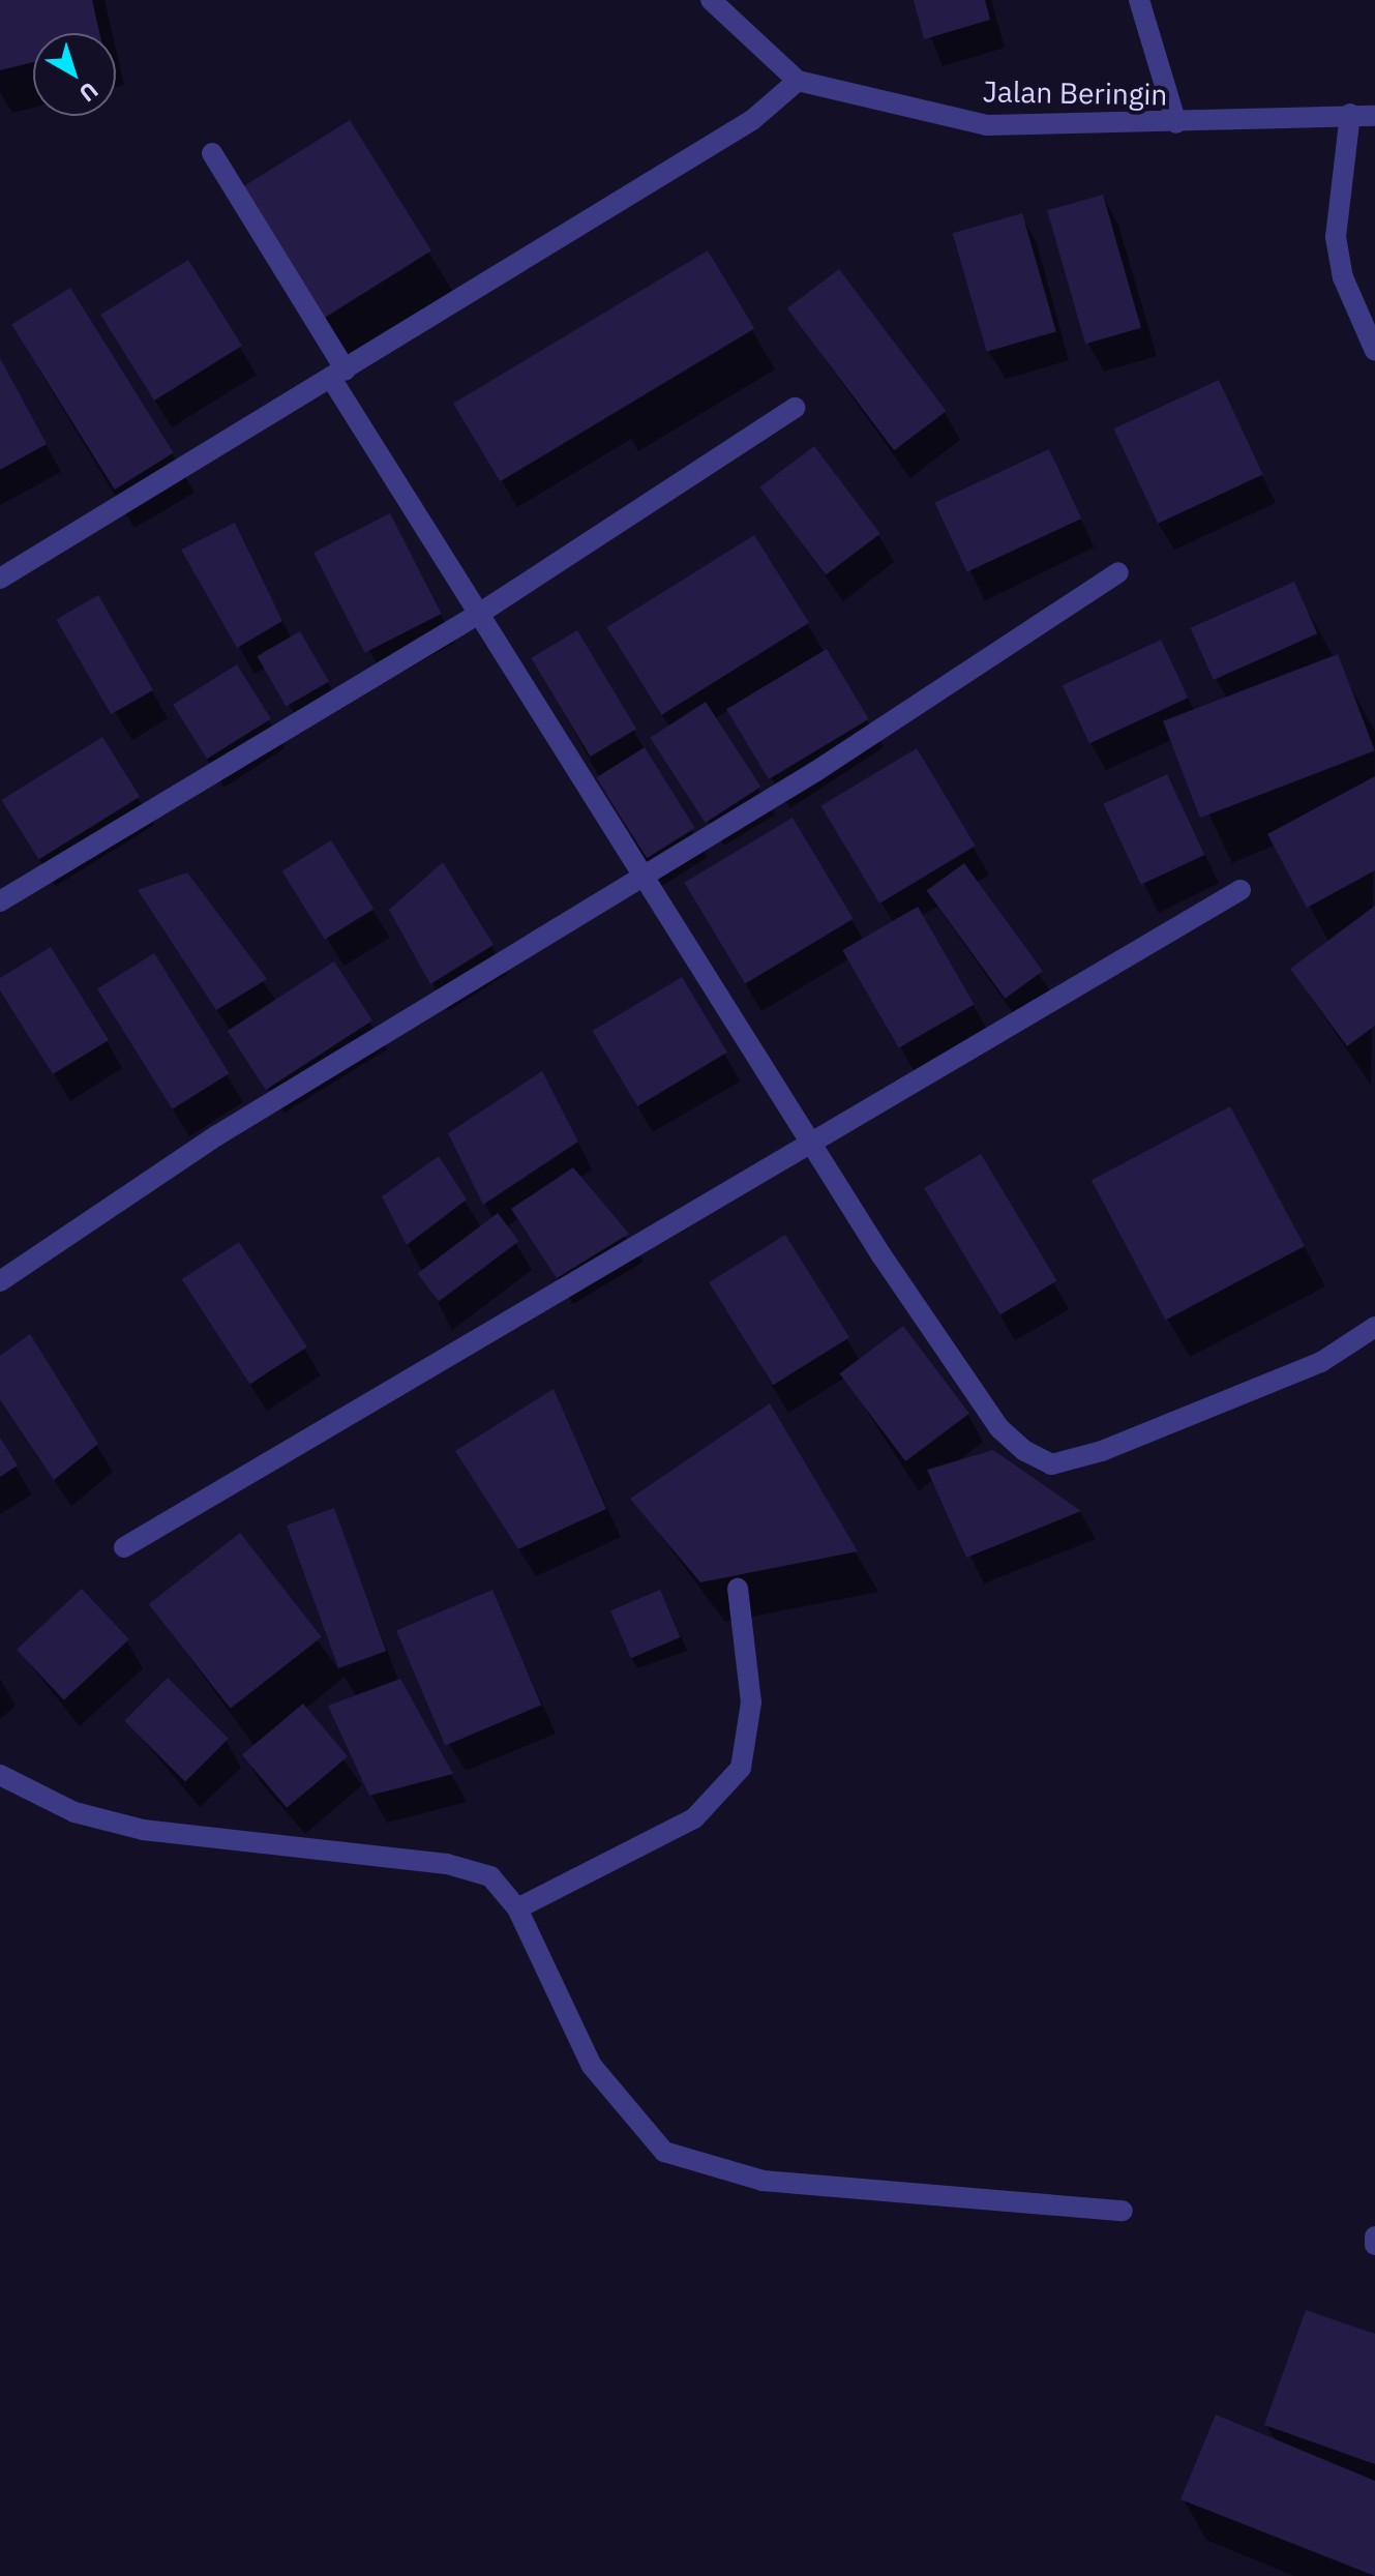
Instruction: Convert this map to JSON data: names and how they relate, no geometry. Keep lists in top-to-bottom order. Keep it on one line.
{"streets":{"street":["Jalan Beringin"]},"north":"bottom right"}
